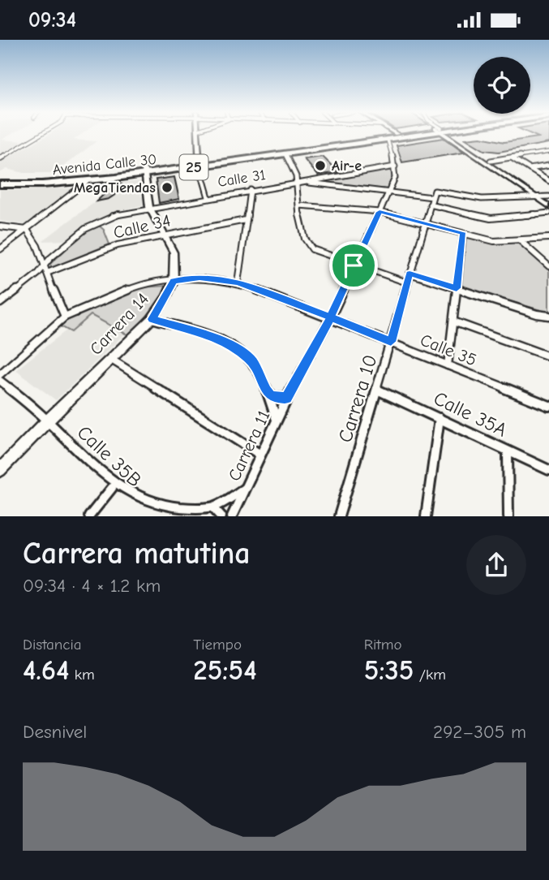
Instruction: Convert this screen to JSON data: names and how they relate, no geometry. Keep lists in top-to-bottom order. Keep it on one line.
{"streets":{"highway":["Avenida Calle 30","25"],"street":["Calle 31","Calle 34","Carrera 14","Calle 35","Carrera 10","Calle 35A","Carrera 11","Calle 35B"]},"crossings":[["Avenida Calle 30","Carrera 14"],["Avenida Calle 30","Carrera 11"],["Calle 31","Calle 34"],["Calle 31","Carrera 14"],["Calle 31","Carrera 11"],["Calle 34","Carrera 14"],["Carrera 14","Calle 35"],["Carrera 14","Calle 35B"],["Calle 35","Carrera 10"],["Calle 35","Carrera 11"],["Carrera 10","Calle 35A"]],"places":["Air-e","MegaTiendas"],"page":{"status":"09:34","heading":["Carrera matutina","09:34 · 4 × 1.2 km"],"stats":[["Distancia","4.64 km"],["Tiempo","25:54"],["Ritmo","5:35 /km"]],"chart":["Desnivel","292–305 m"]}}
